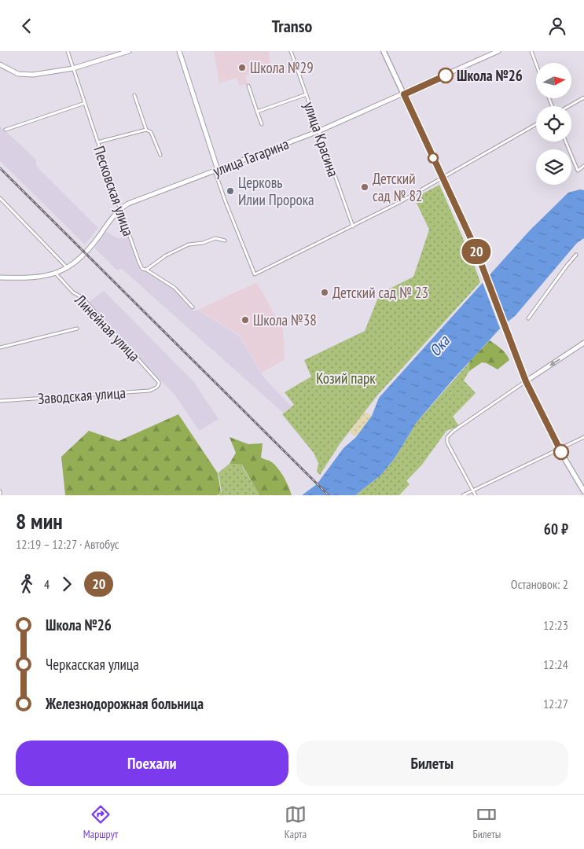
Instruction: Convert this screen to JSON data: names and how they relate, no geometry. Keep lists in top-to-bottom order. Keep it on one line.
{"streets":{"main road":["улица Гагарина"],"street":["улица Красина","Песковская улица","Линейная улица","Заводская улица"]},"crossings":[["улица Красина","улица Гагарина"],["улица Гагарина","Песковская улица"],["улица Гагарина","Линейная улица"],["Линейная улица","Заводская улица"]],"water":["Ока"],"parks":["Козий парк"],"places":["Школа №29","Школа №26","Детский сад № 82","Церковь Илии Пророка","Детский сад № 23","Школа №38"],"lines":["bus line 20"],"north":"right","page":{"header":"Transo","on_map":"20","heading":["8 мин","12:19 – 12:27 · Автобус","60 ₽"],"legs":["4","20","Остановок: 2"],"list":[{"name":"Школа №26","value":"12:23"},{"name":"Черкасская улица","value":"12:24"},{"name":"Железнодорожная больница","value":"12:27"}],"buttons":["Поехали","Билеты"],"tabs":["Маршрут","Карта","Билеты"]}}
